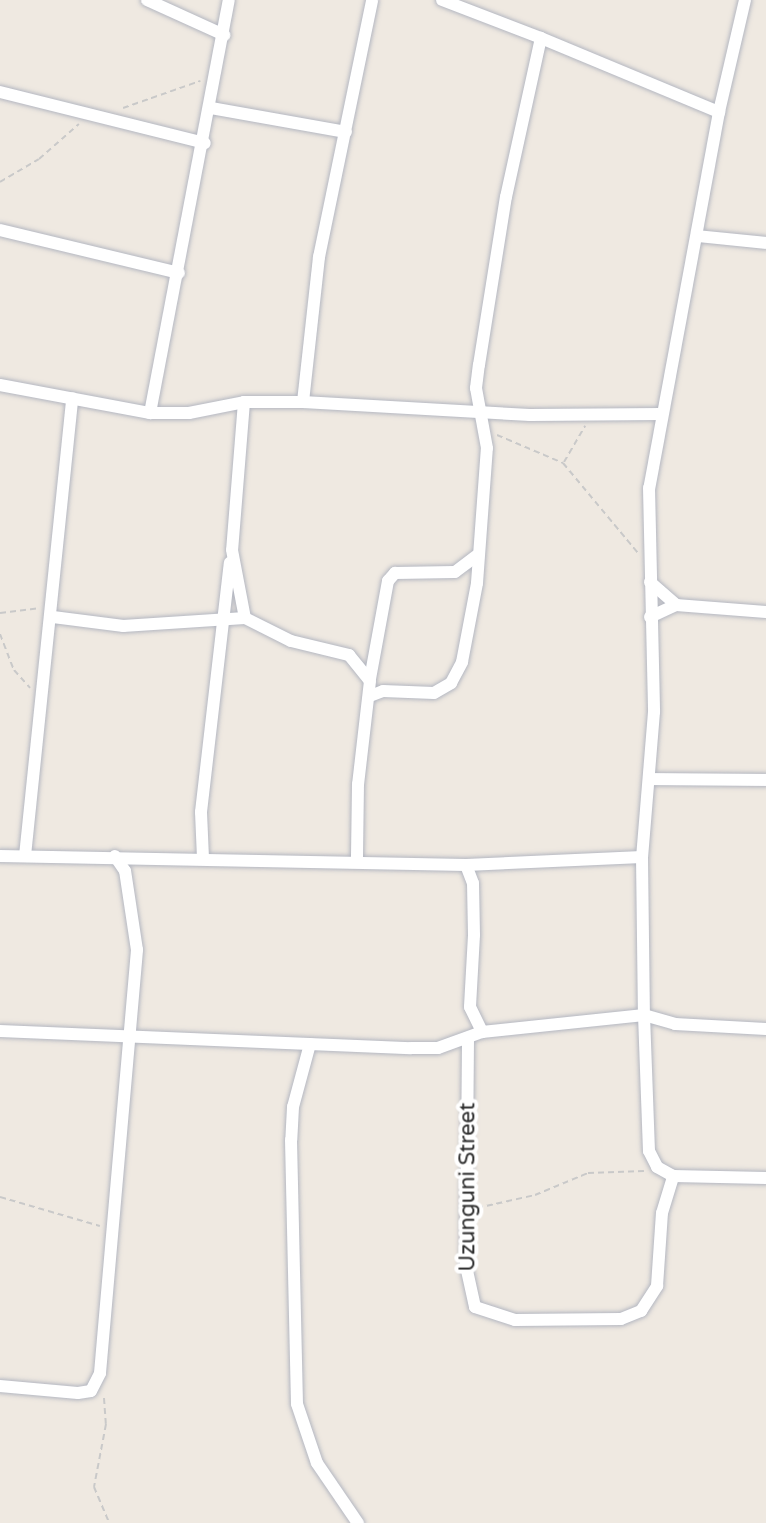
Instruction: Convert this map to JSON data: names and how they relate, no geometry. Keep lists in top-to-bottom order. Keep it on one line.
{"streets":{"street":["Uzunguni Street"]}}
